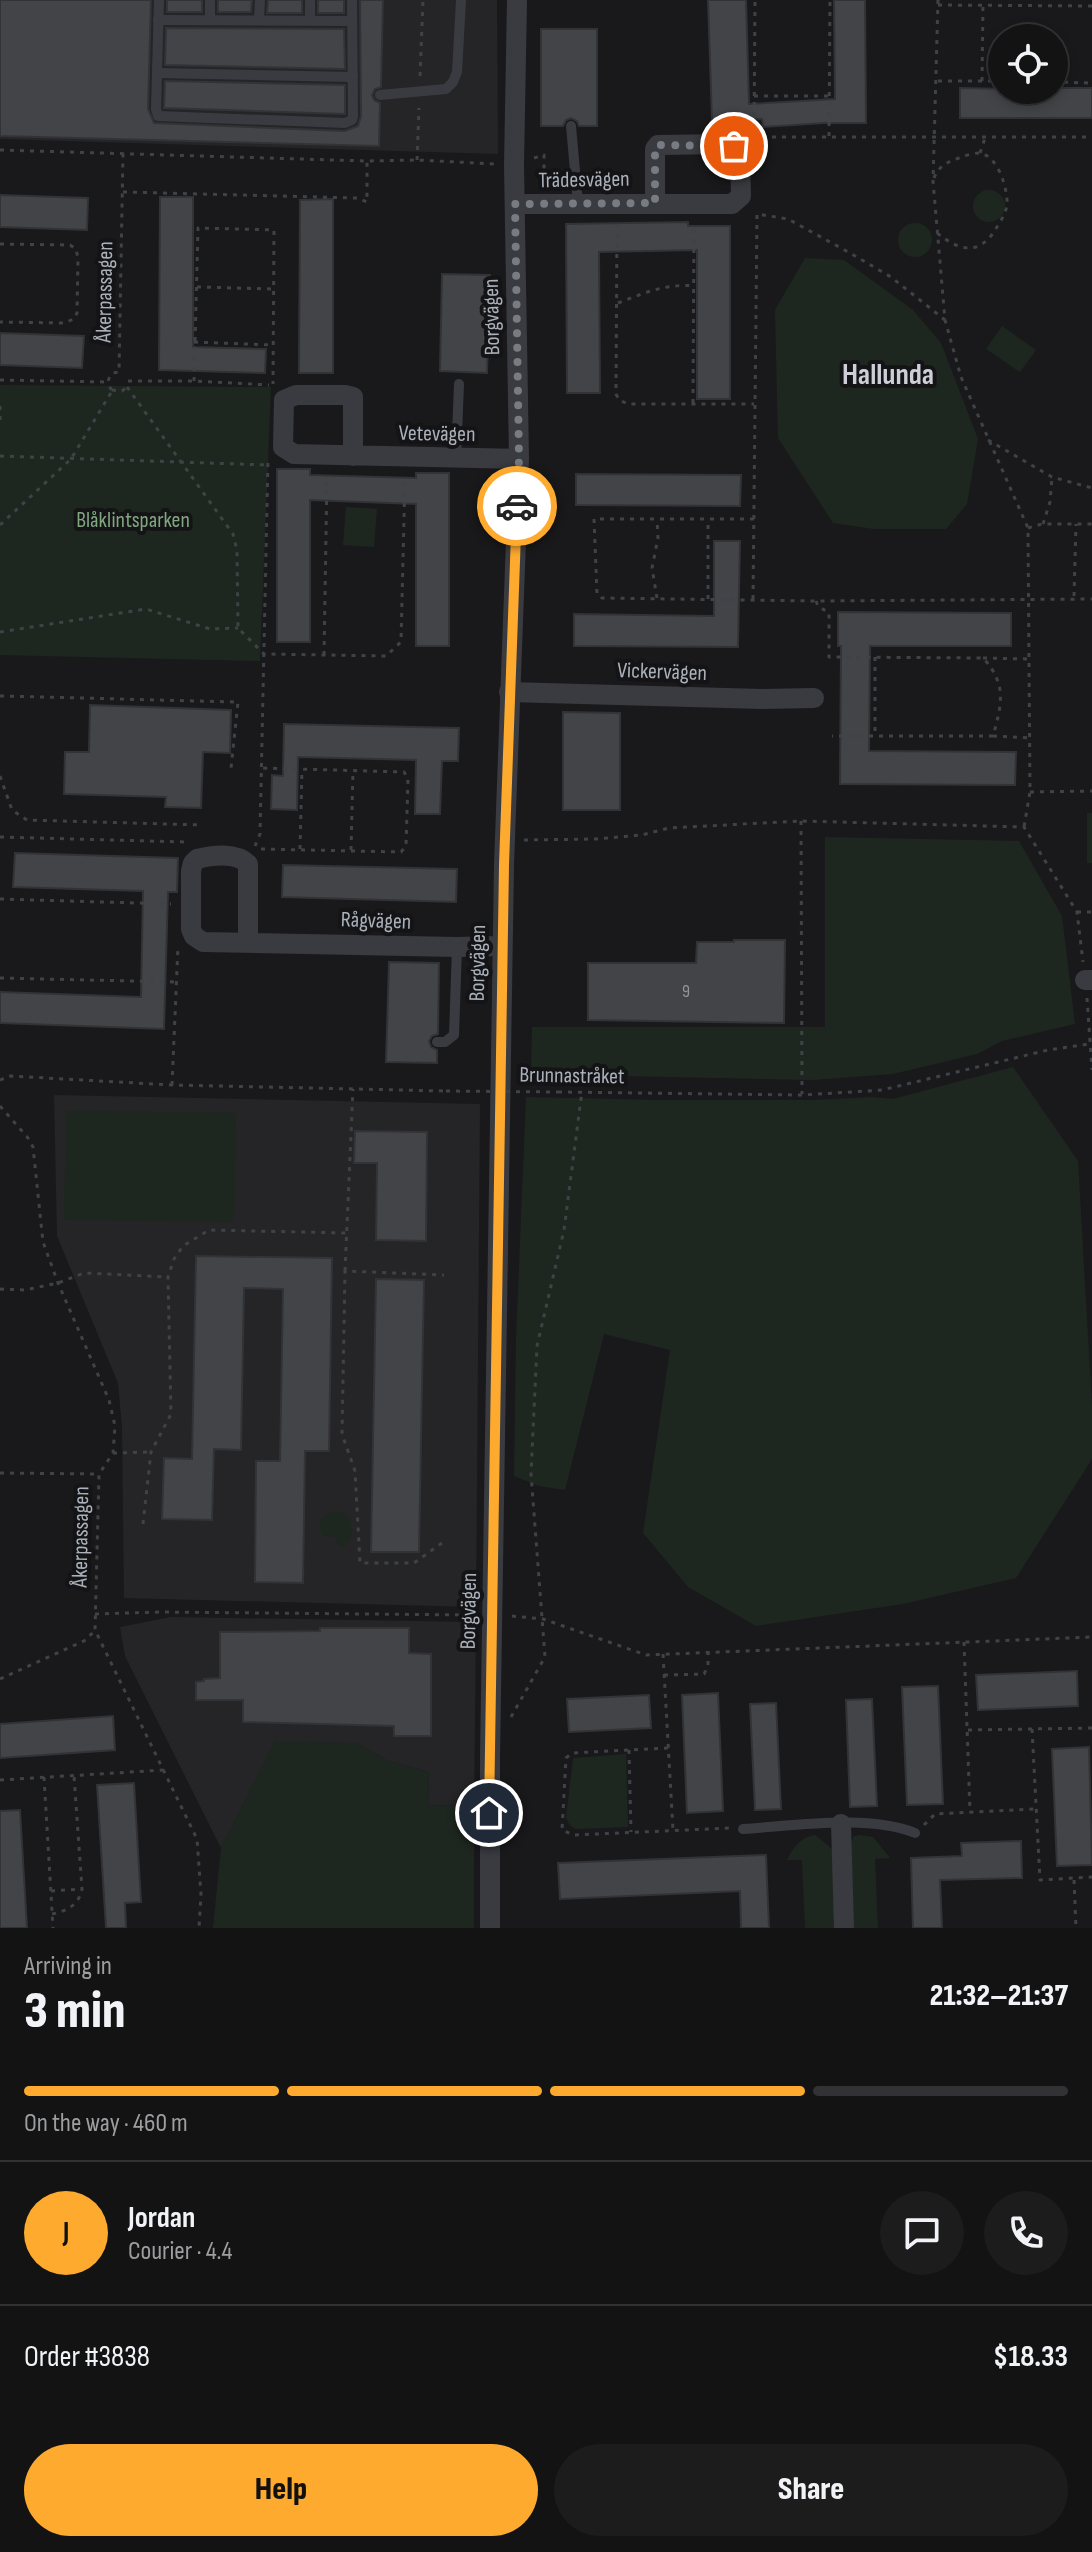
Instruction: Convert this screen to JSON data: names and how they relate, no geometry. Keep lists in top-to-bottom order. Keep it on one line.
{"streets":{"street":["Trädesvägen","Borgvägen","Vetevägen","Vickervägen","Rågvägen"],"path":["Åkerpassagen","Brunnastråket"]},"crossings":[["Trädesvägen","Borgvägen"],["Borgvägen","Vetevägen"],["Borgvägen","Vickervägen"],["Borgvägen","Rågvägen"]],"districts":["Hallunda"],"parks":["Blåklintsparken"],"house_numbers":["9"],"page":{"heading":["3 min","Arriving in","21:32–21:37"],"panel":["Jordan","Courier · 4.4","Order #3838","$18.33"],"bar":"On the way · 460 m","round":"J","buttons":["Help","Share"]}}
